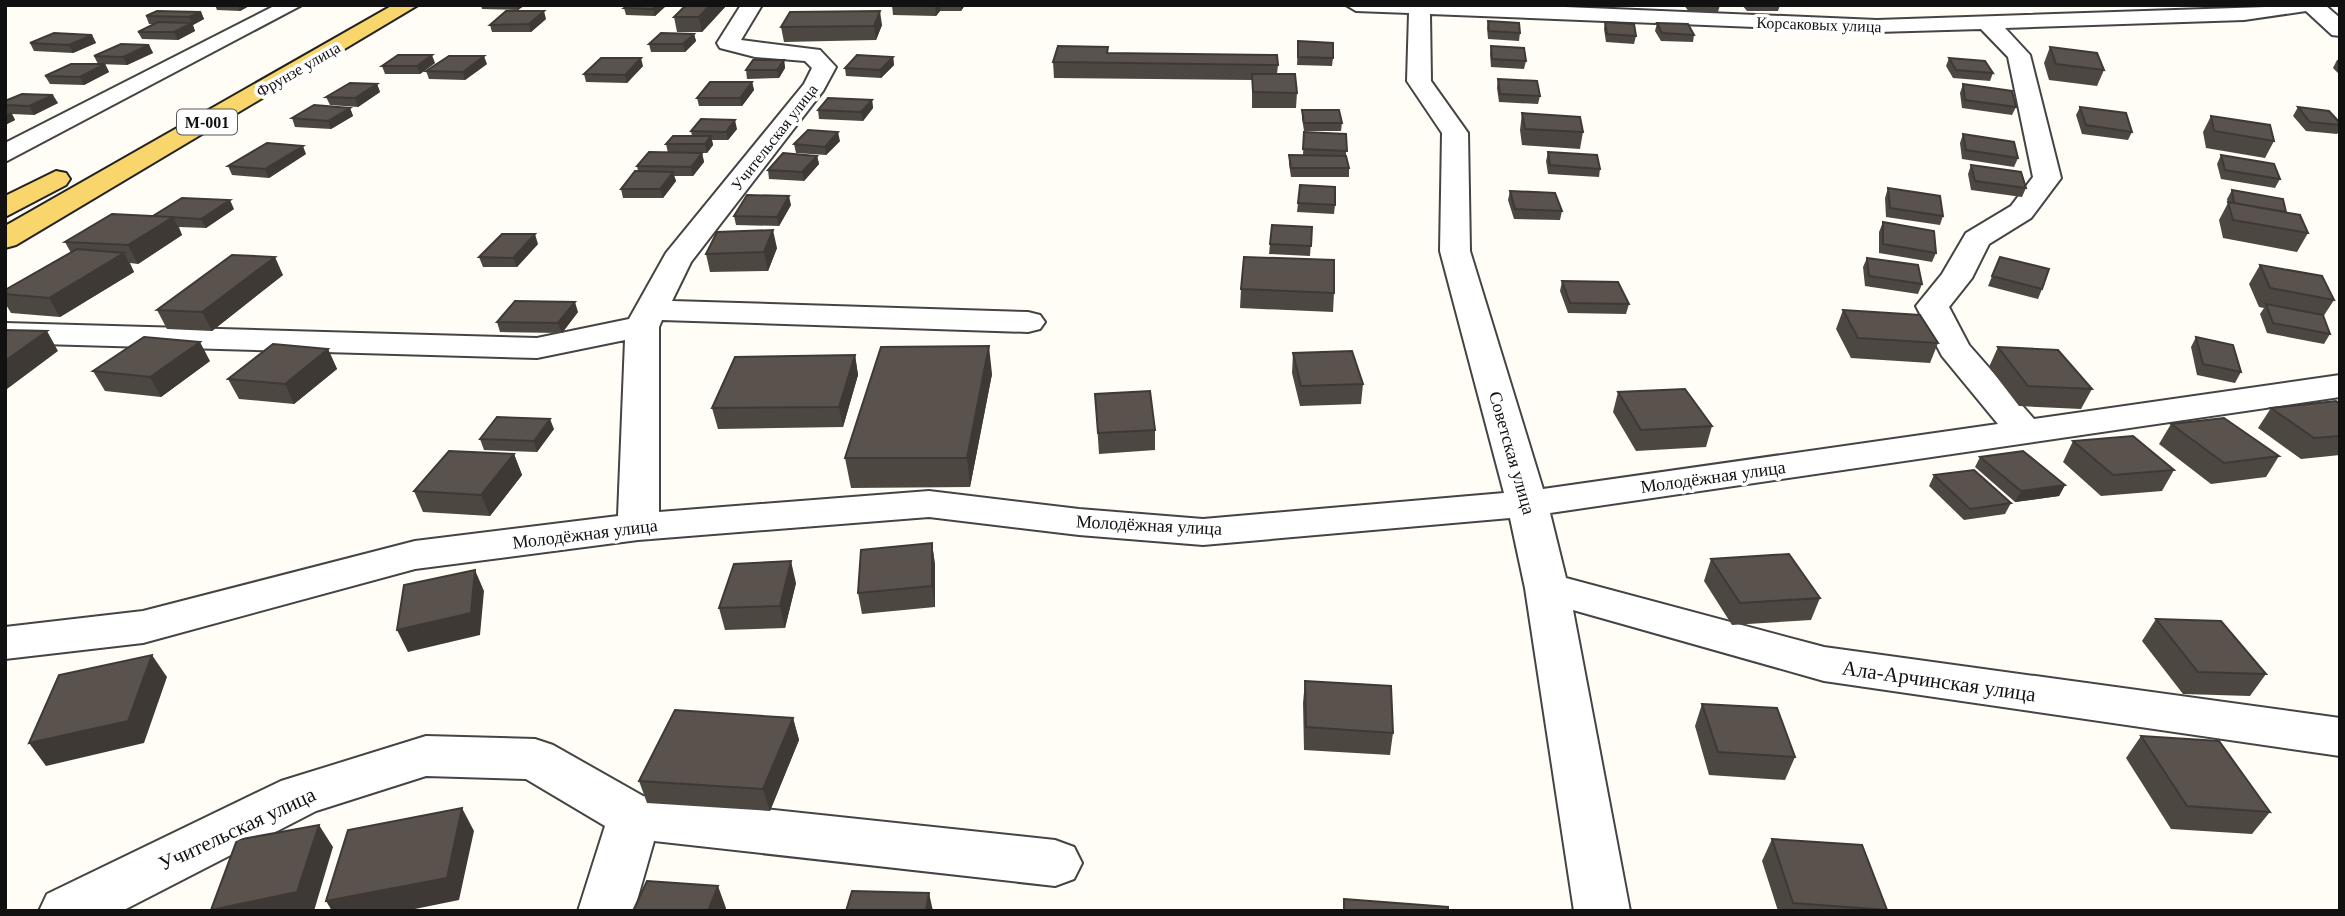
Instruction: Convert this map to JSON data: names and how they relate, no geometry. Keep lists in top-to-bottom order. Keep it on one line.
{"streets":{"main road":["Фрунзе улица","M-001"],"street":["Корсаковых улица","Учительская улица","Советская улица","Молодёжная улица","Ала-Арчинская улица"]},"crossings":[["Корсаковых улица","Советская улица"],["Учительская улица","Молодёжная улица"],["Советская улица","Молодёжная улица"],["Советская улица","Ала-Арчинская улица"]]}
